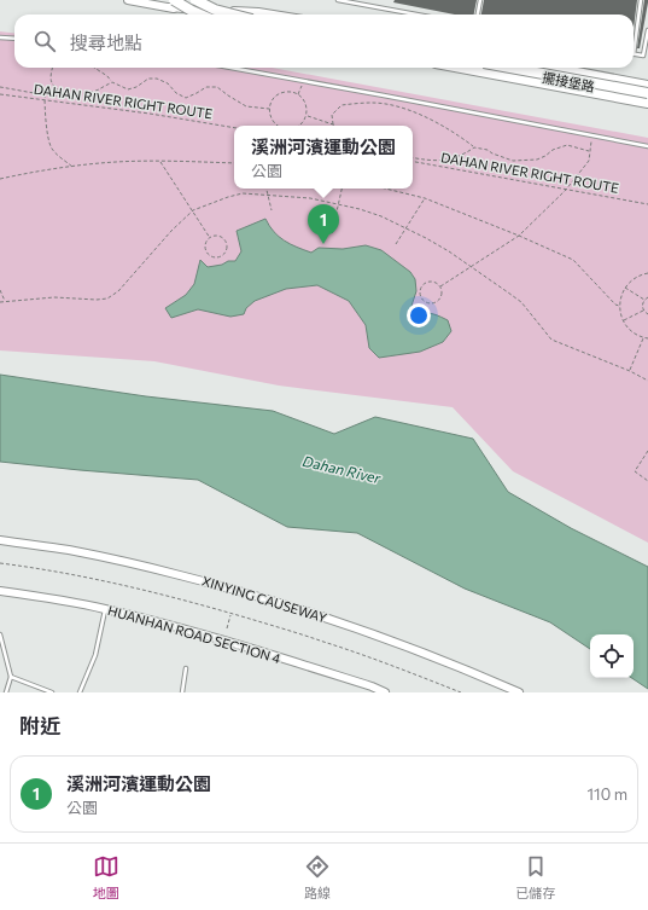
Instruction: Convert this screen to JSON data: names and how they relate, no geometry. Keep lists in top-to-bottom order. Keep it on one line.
{"streets":{"street":["擺接堡路","XINYING CAUSEWAY","HUANHAN ROAD SECTION 4"],"path":["DAHAN RIVER RIGHT ROUTE"]},"water":["Dahan River"],"page":{"search":"搜尋地點","popup":["溪洲河濱運動公園","公園"],"pins":"1","heading":"附近","list":[{"mark":"1","name":"溪洲河濱運動公園","note":"公園","value":"110 m"}],"nav":["地圖","路線","已儲存"]}}
